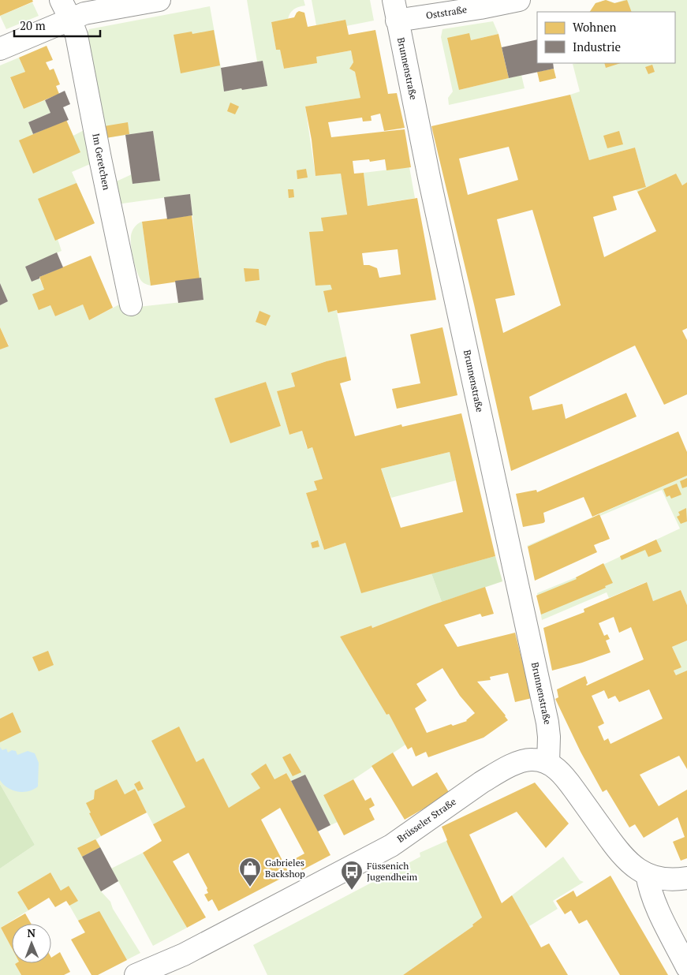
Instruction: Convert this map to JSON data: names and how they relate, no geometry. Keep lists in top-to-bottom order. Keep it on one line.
{"streets":{"street":["Oststraße","Brunnenstraße","Im Geretchen","Brüsseler Straße"]},"crossings":[["Oststraße","Brunnenstraße"],["Brunnenstraße","Brüsseler Straße"]],"places":{"shop":["Gabrieles Backshop"],"bus stop":["Füssenich Jugendheim"]},"legend":["Wohnen","Industrie"],"scale_bar":"20 m","north":"top"}
